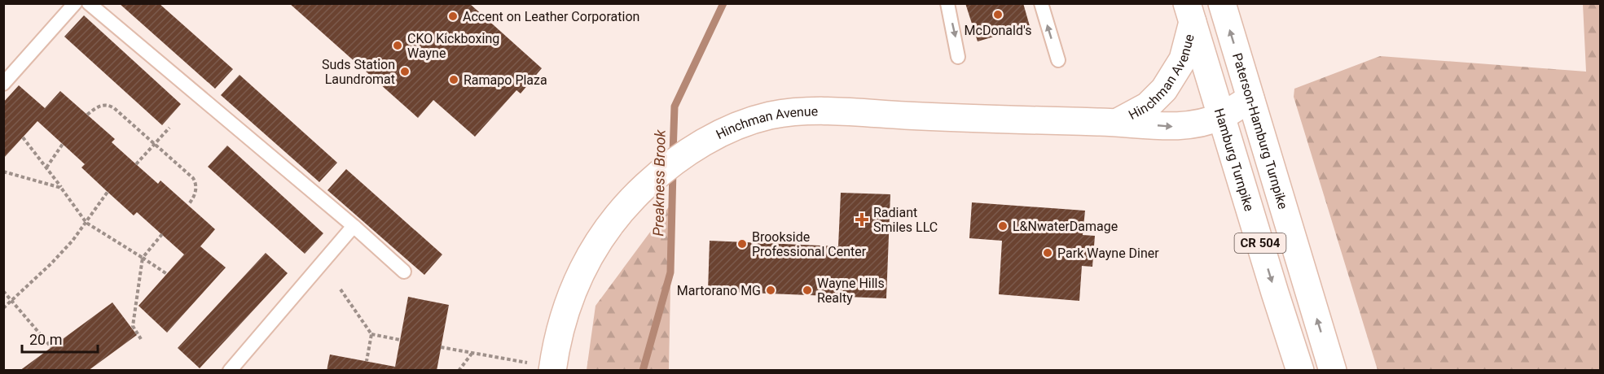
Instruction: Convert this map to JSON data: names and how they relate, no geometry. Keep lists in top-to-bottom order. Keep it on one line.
{"streets":{"street":["Hinchman Avenue","Paterson-Hamburg Turnpike","Hamburg Turnpike","CR 504"]},"crossings":[["Hinchman Avenue","Paterson-Hamburg Turnpike"],["Hinchman Avenue","Hamburg Turnpike"]],"one_way":["Paterson-Hamburg Turnpike","Hamburg Turnpike"],"water":["Preakness Brook"],"places":{"other":["McDonald's","Accent on Leather Corporation","CKO Kickboxing Wayne","Suds Station Laundromat","Ramapo Plaza","L&NwaterDamage","Brookside Professional Center","Park Wayne Diner","Martorano MG","Wayne Hills Realty"],"health":["Radiant Smiles LLC"]},"scale_bar":"20 m"}
